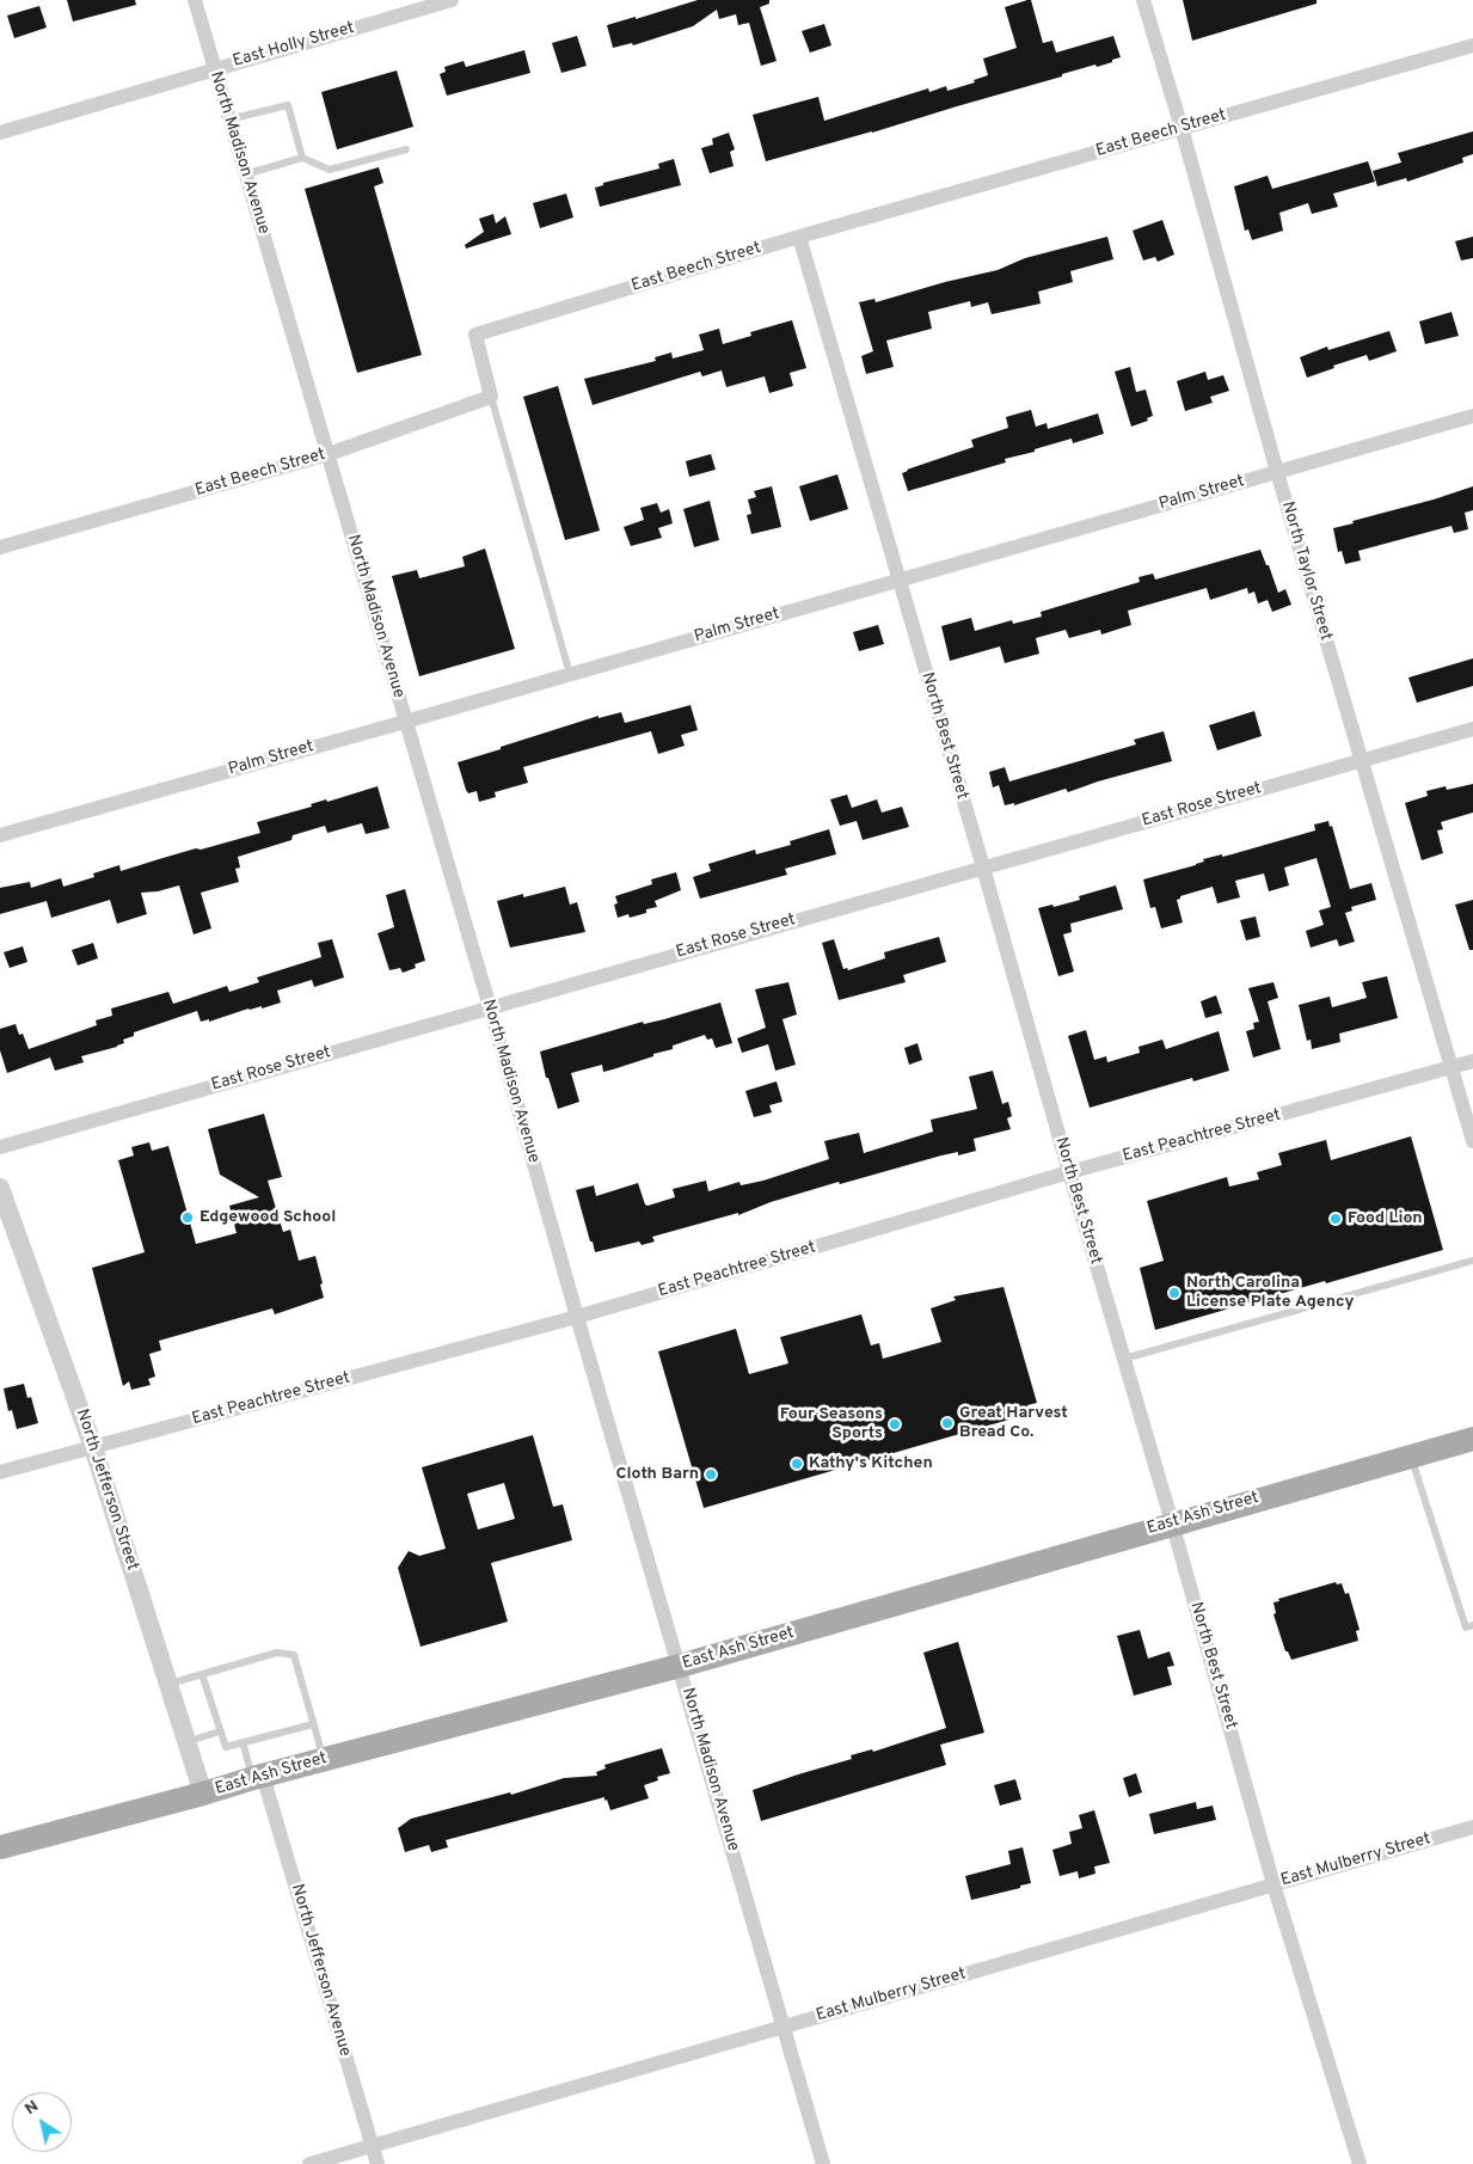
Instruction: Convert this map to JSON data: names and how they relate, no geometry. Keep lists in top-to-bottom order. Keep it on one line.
{"streets":{"main road":["East Ash Street"],"street":["East Holly Street","East Beech Street","North Madison Avenue","Palm Street","North Taylor Street","North Best Street","East Rose Street","East Peachtree Street","North Jefferson Street","East Mulberry Street","North Jefferson Avenue"]},"crossings":[["East Holly Street","North Madison Avenue"],["East Beech Street","North Madison Avenue"],["East Beech Street","North Taylor Street"],["East Beech Street","North Best Street"],["North Madison Avenue","Palm Street"],["North Madison Avenue","East Rose Street"],["North Madison Avenue","East Peachtree Street"],["North Madison Avenue","East Ash Street"],["North Madison Avenue","East Mulberry Street"],["Palm Street","North Taylor Street"],["Palm Street","North Best Street"],["North Taylor Street","East Rose Street"],["North Taylor Street","East Peachtree Street"],["North Best Street","East Rose Street"],["North Best Street","East Peachtree Street"],["North Best Street","East Ash Street"],["North Best Street","East Mulberry Street"],["East Peachtree Street","North Jefferson Street"],["North Jefferson Street","East Ash Street"],["East Ash Street","North Jefferson Avenue"],["East Mulberry Street","North Jefferson Avenue"]],"places":["Edgewood School","Food Lion","North Carolina License Plate Agency","Great Harvest Bread Co.","Four Seasons Sports","Kathy's Kitchen","Cloth Barn"],"north":"top left"}
